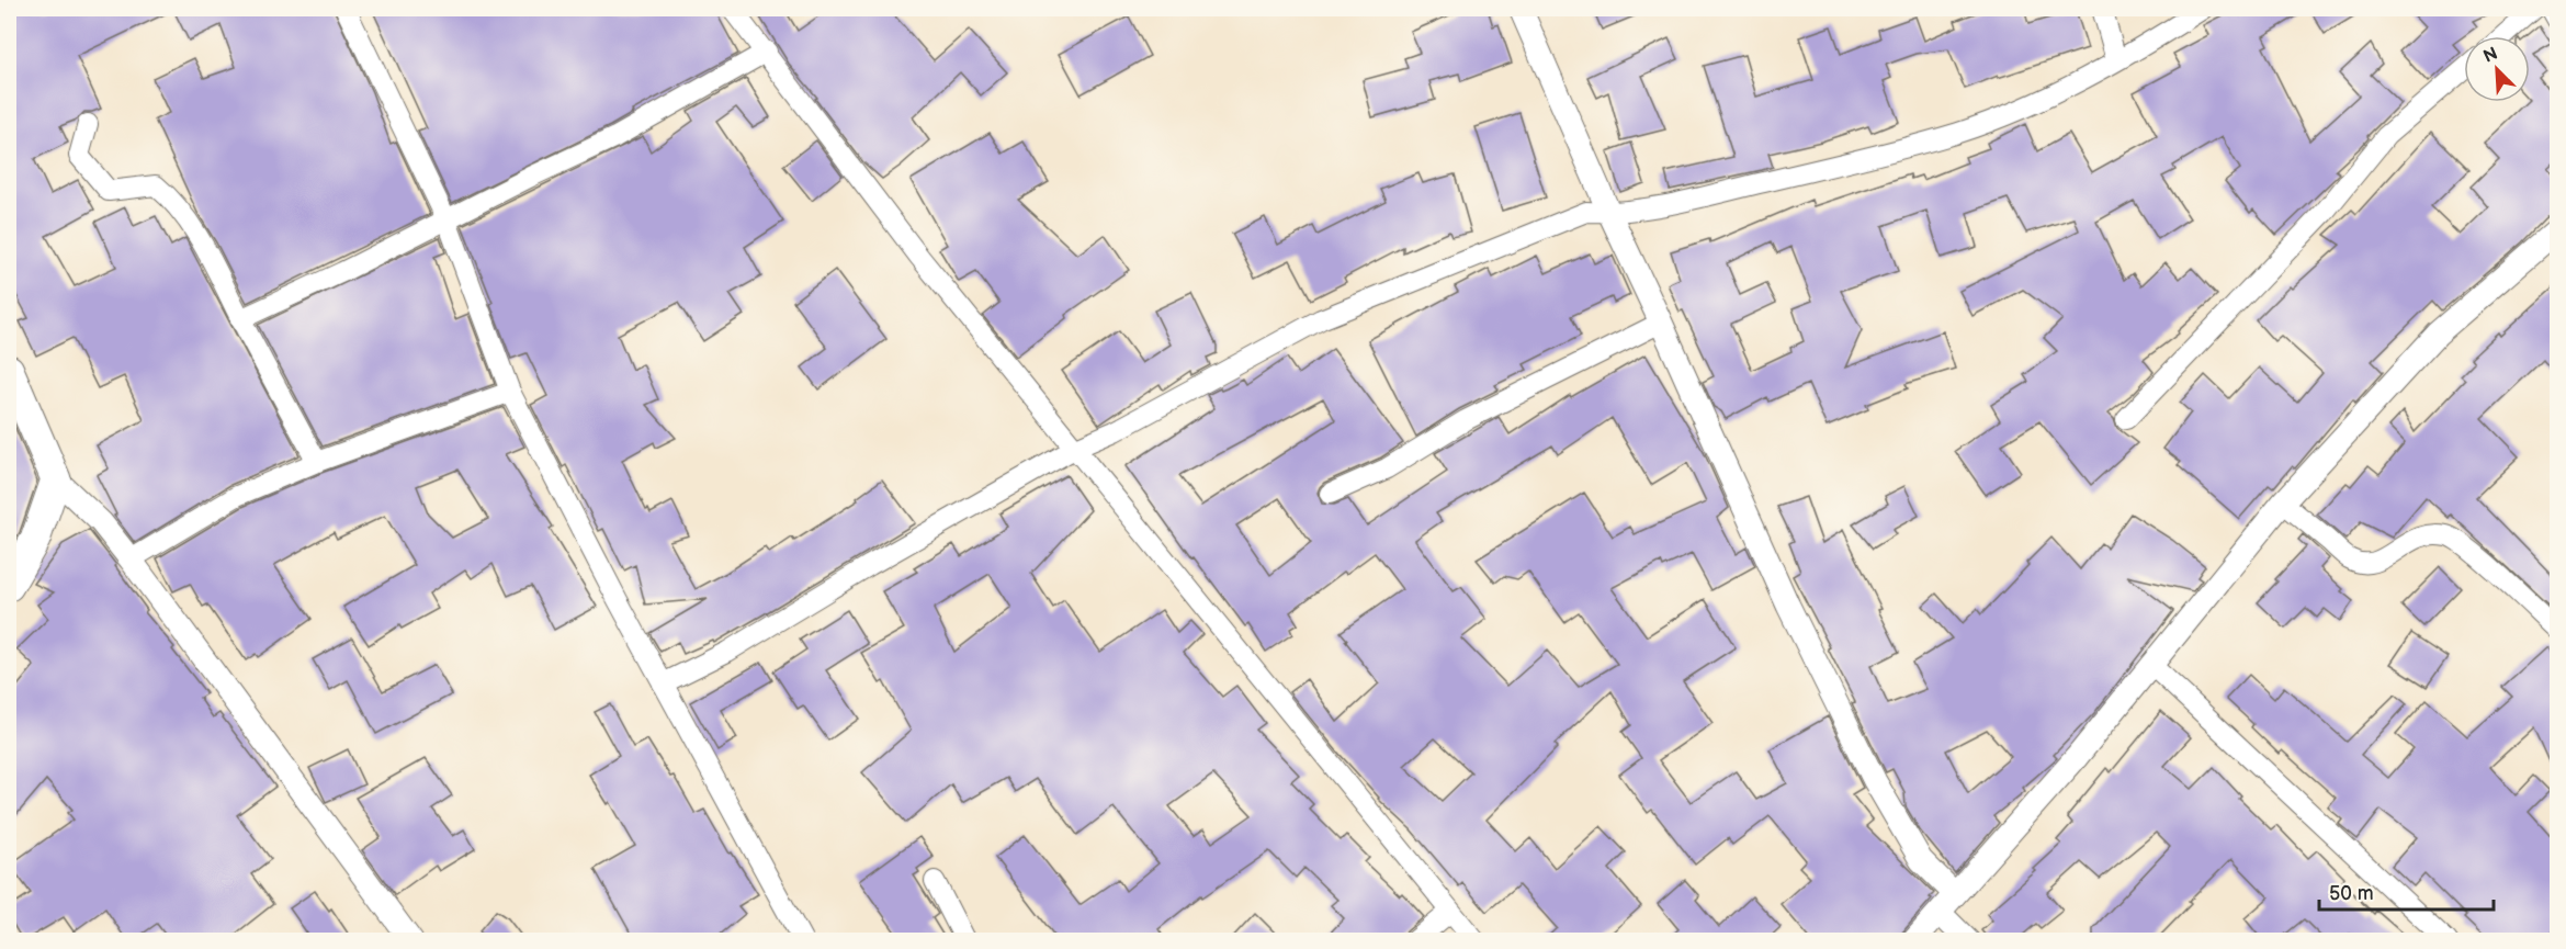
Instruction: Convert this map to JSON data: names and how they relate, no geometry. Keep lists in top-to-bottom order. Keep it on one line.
{"scale_bar":"50 m","north":"top left"}
